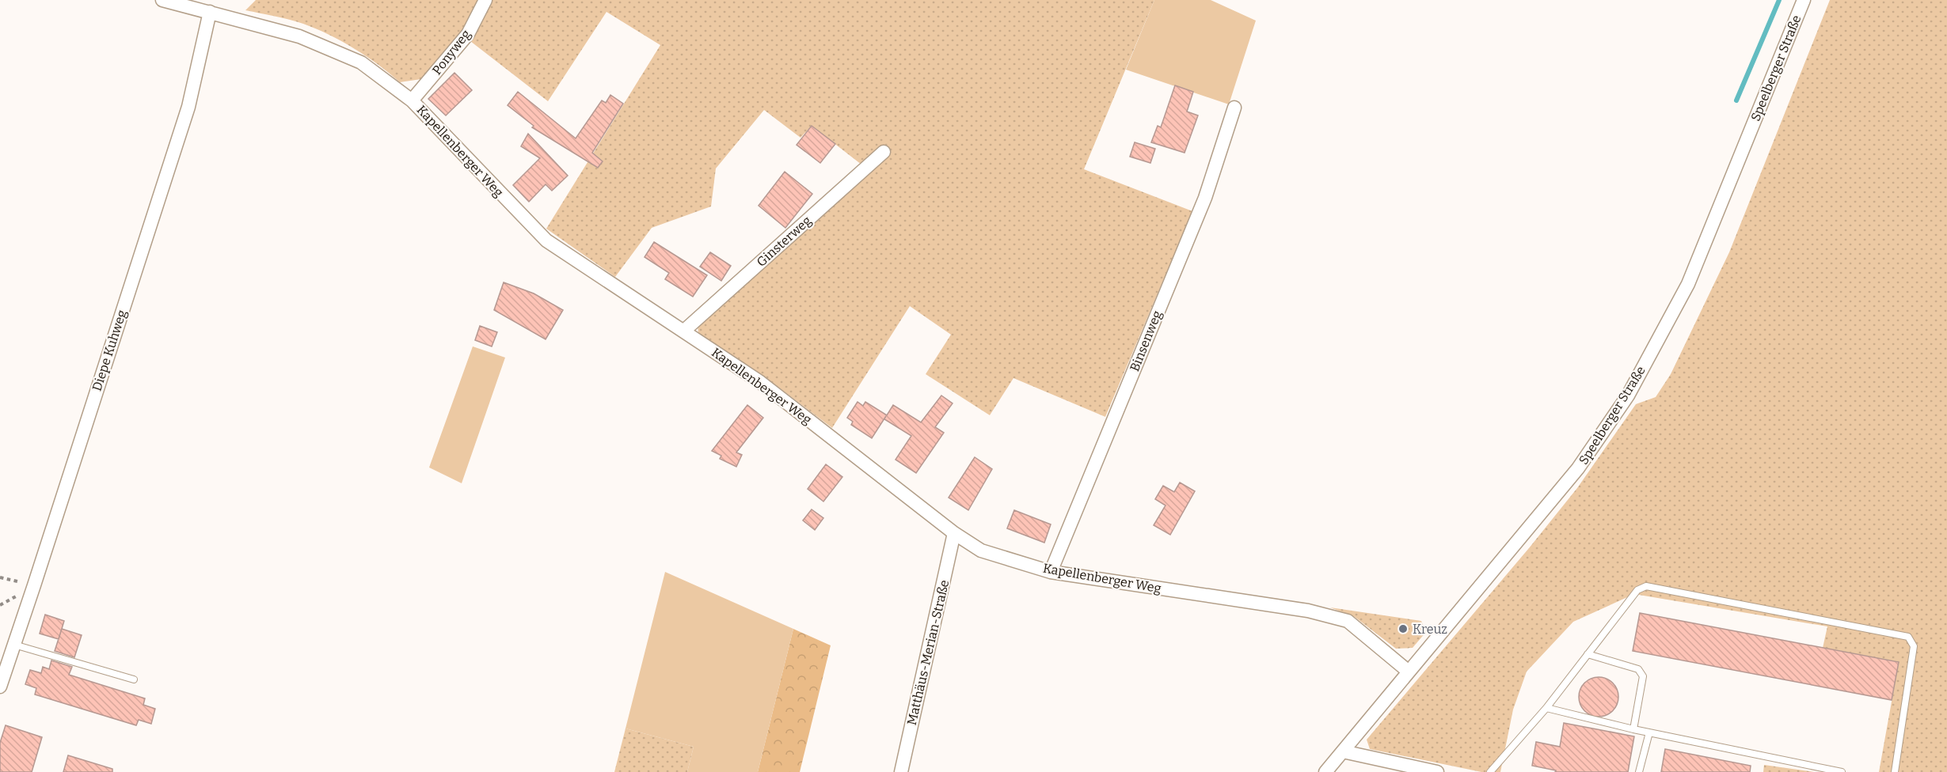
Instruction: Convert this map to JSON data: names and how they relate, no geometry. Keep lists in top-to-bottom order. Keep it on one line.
{"streets":{"street":["Ponyweg","Speelberger Straße","Kapellenberger Weg","Ginsterweg","Binsenweg","Diepe Kuhweg","Matthäus-Merian-Straße"]},"crossings":[["Ponyweg","Kapellenberger Weg"],["Speelberger Straße","Kapellenberger Weg"],["Kapellenberger Weg","Ginsterweg"],["Kapellenberger Weg","Binsenweg"],["Kapellenberger Weg","Diepe Kuhweg"],["Kapellenberger Weg","Matthäus-Merian-Straße"]],"places":["Kreuz"]}
